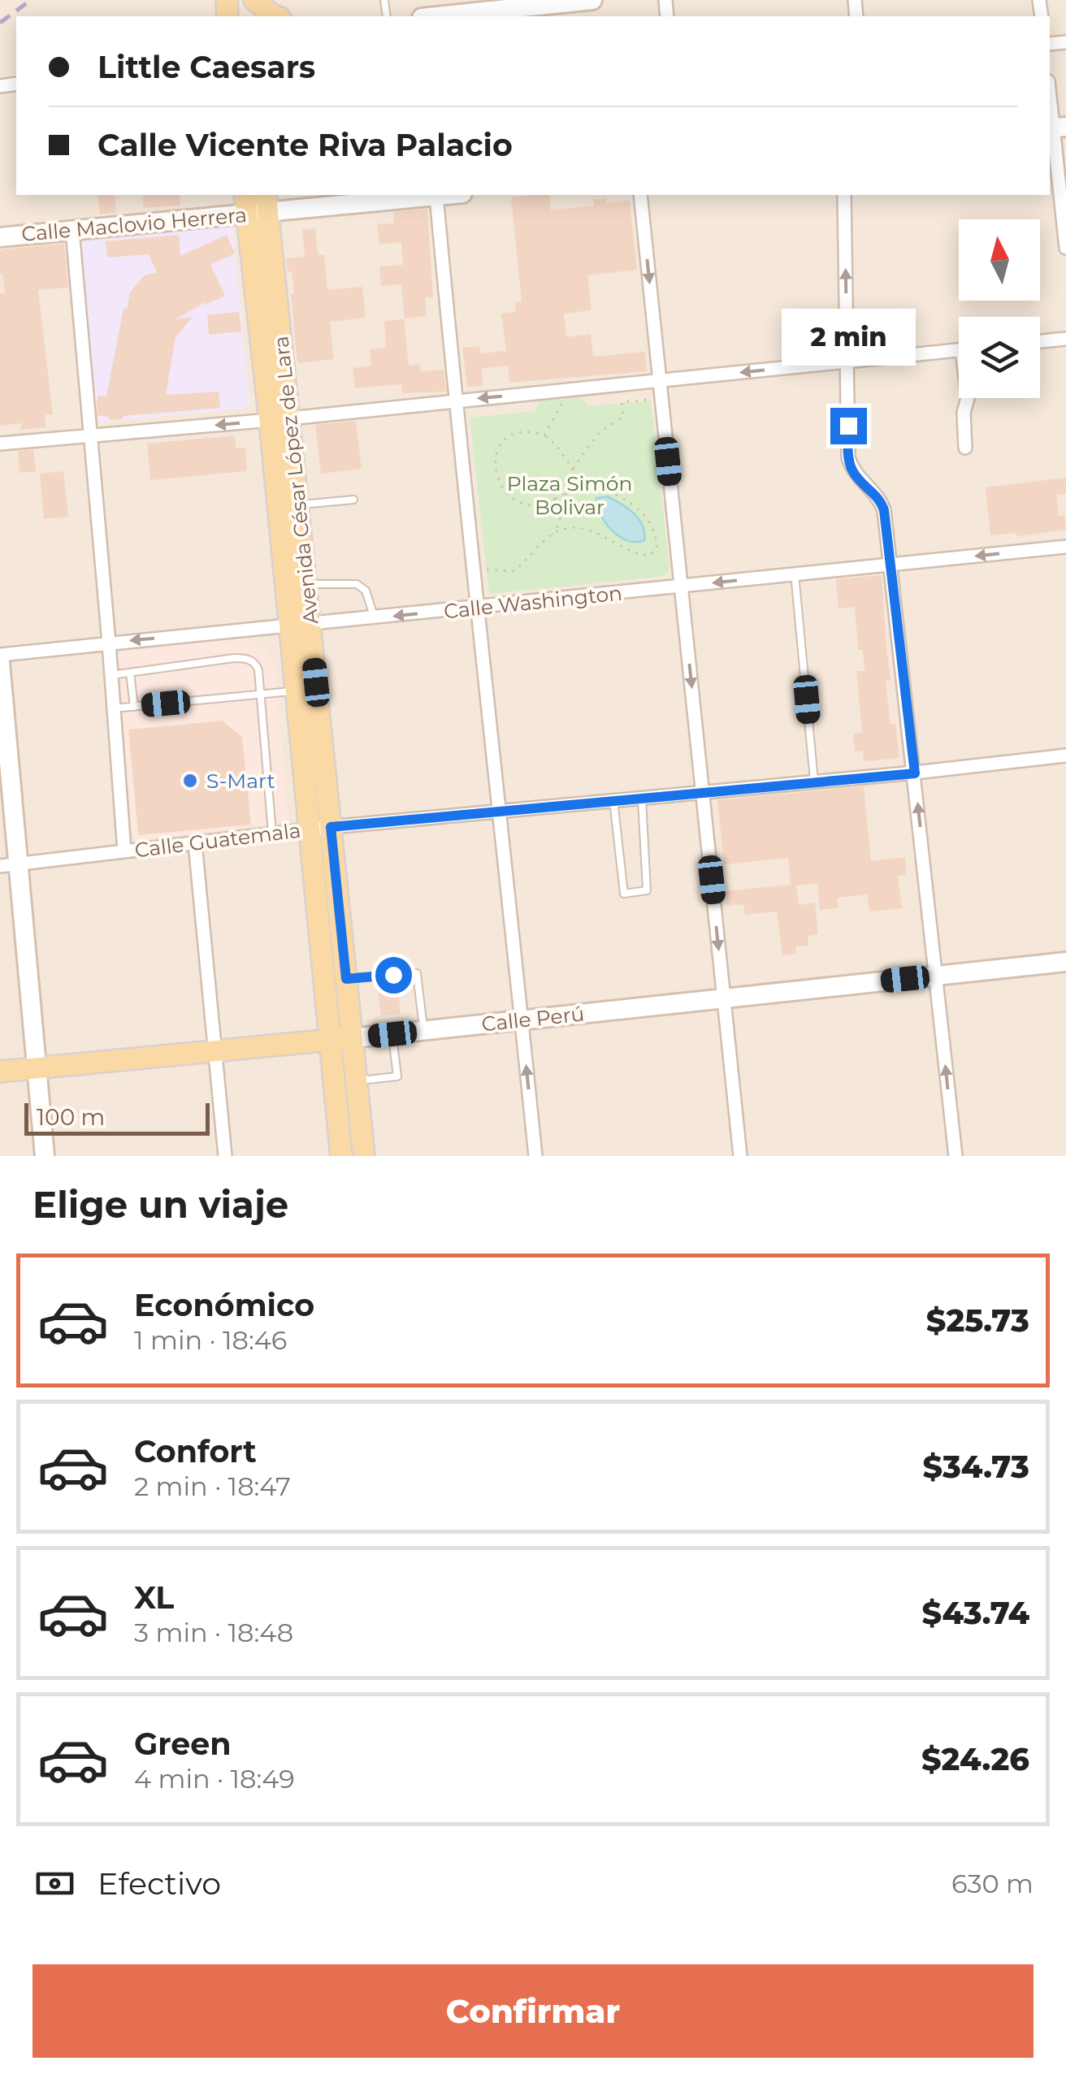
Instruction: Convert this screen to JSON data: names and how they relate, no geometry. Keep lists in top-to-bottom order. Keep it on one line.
{"streets":{"main road":["Avenida César López de Lara","Calle Perú"],"street":["Calle Maclovio Herrera","Calle Washington","Calle Guatemala"]},"crossings":[["Calle Maclovio Herrera","Avenida César López de Lara"],["Avenida César López de Lara","Calle Washington"],["Avenida César López de Lara","Calle Guatemala"],["Avenida César López de Lara","Calle Perú"]],"one_way":["Calle Washington"],"parks":["Plaza Simón Bolivar"],"places":["S-Mart"],"scale_bar":"100 m","north":"top","page":{"banner":["Little Caesars","Calle Vicente Riva Palacio"],"bubble":"2 min","scale":"100 m","heading":"Elige un viaje","list":[{"name":"Económico","note":"1 min · 18:46","value":"$25.73"},{"name":"Confort","note":"2 min · 18:47","value":"$34.73"},{"name":"XL","note":"3 min · 18:48","value":"$43.74"},{"name":"Green","note":"4 min · 18:49","value":"$24.26"}],"pay":["Efectivo","630 m"],"buttons":"Confirmar"}}
